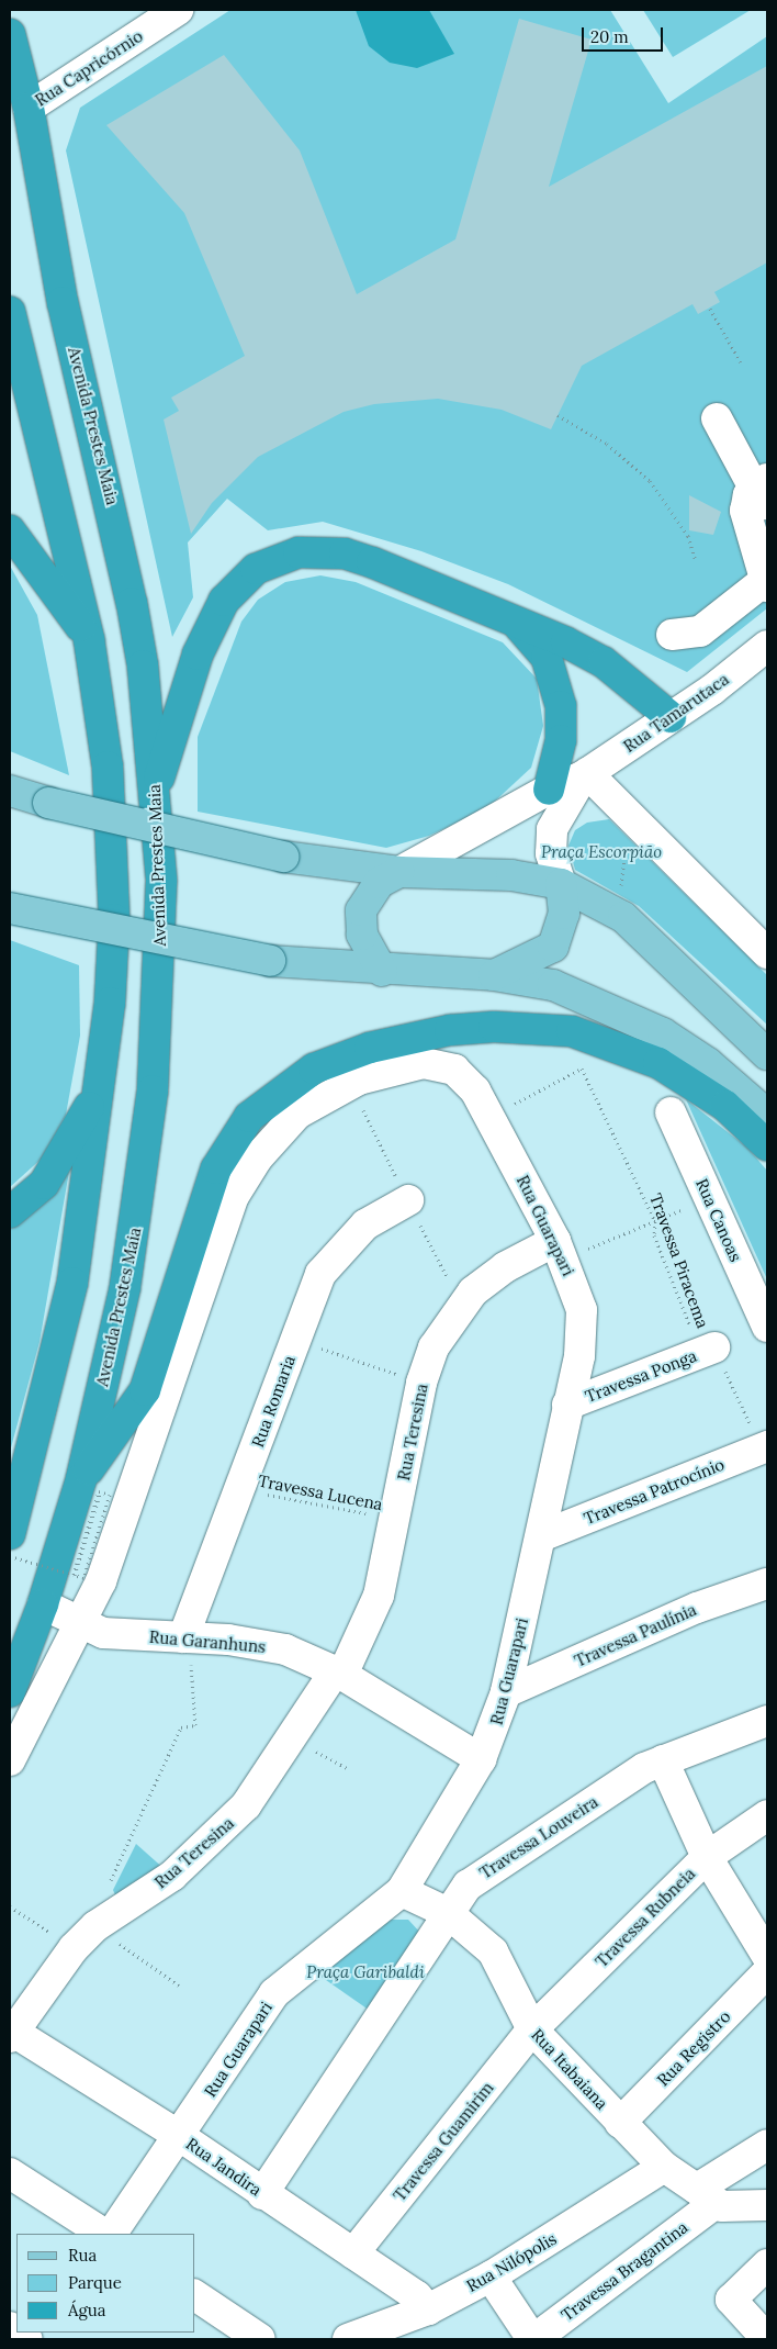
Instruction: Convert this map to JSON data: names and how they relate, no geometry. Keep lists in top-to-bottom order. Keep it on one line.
{"streets":{"highway":["Avenida Prestes Maia"],"street":["Rua Capricórnio","Rua Tamarutaca","Rua Canoas","Rua Guarapari","Travessa Ponga","Rua Romaria","Rua Teresina","Travessa Patrocínio","Travessa Paulínia","Rua Garanhuns","Travessa Louveira","Travessa Rubneia","Rua Registro","Rua Itabaiana","Travessa Guamirim","Rua Jandira","Rua Nilópolis","Travessa Bragantina"],"path":["Travessa Piracema","Travessa Lucena"]},"crossings":[["Rua Capricórnio","Avenida Prestes Maia"],["Avenida Prestes Maia","Rua Garanhuns"],["Rua Guarapari","Travessa Piracema"],["Rua Guarapari","Travessa Ponga"],["Rua Guarapari","Rua Teresina"],["Rua Guarapari","Travessa Patrocínio"],["Rua Guarapari","Travessa Paulínia"],["Rua Guarapari","Rua Garanhuns"],["Rua Guarapari","Rua Itabaiana"],["Rua Guarapari","Rua Jandira"],["Travessa Piracema","Travessa Ponga"],["Travessa Piracema","Travessa Patrocínio"],["Rua Romaria","Travessa Lucena"],["Rua Romaria","Rua Garanhuns"],["Rua Teresina","Travessa Lucena"],["Rua Teresina","Rua Garanhuns"],["Rua Teresina","Rua Jandira"],["Travessa Louveira","Rua Itabaiana"],["Travessa Louveira","Rua Jandira"],["Travessa Rubneia","Rua Itabaiana"],["Travessa Rubneia","Travessa Guamirim"],["Rua Registro","Rua Itabaiana"],["Rua Itabaiana","Travessa Guamirim"],["Rua Itabaiana","Rua Nilópolis"],["Rua Itabaiana","Travessa Bragantina"],["Travessa Guamirim","Rua Jandira"],["Rua Jandira","Rua Nilópolis"]],"parks":["Praça Escorpião","Praça Garibaldi"],"legend":["Rua","Parque","Água"],"scale_bar":"20 m"}
